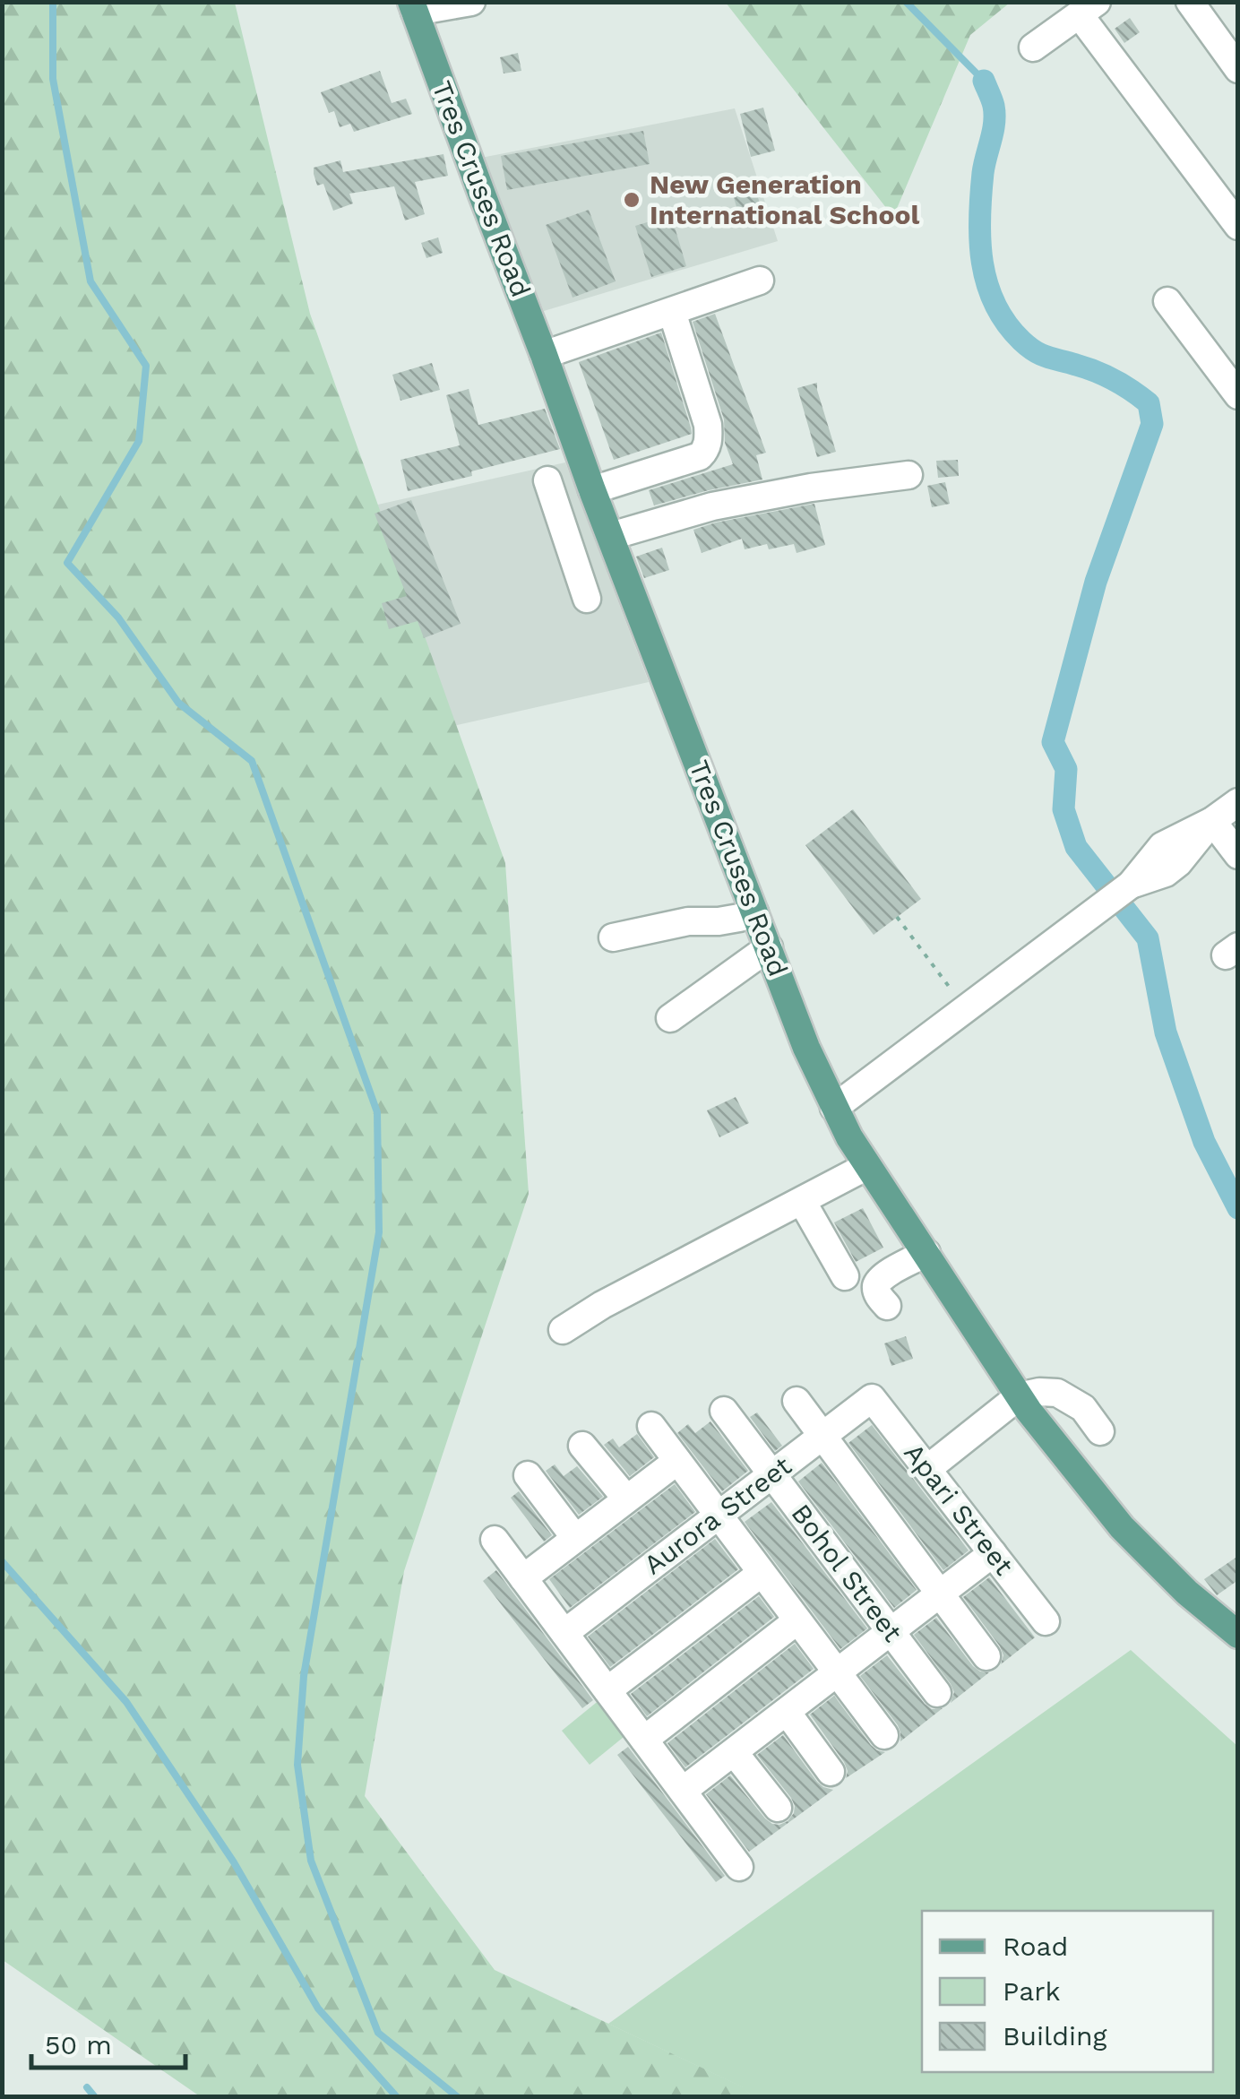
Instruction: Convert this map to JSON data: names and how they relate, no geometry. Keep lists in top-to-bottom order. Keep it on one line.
{"streets":{"main road":["Tres Cruses Road"],"street":["Apari Street","Aurora Street","Bohol Street"]},"crossings":[["Apari Street","Aurora Street"],["Aurora Street","Bohol Street"]],"places":["New Generation International School"],"legend":["Road","Park","Building"],"scale_bar":"50 m"}
